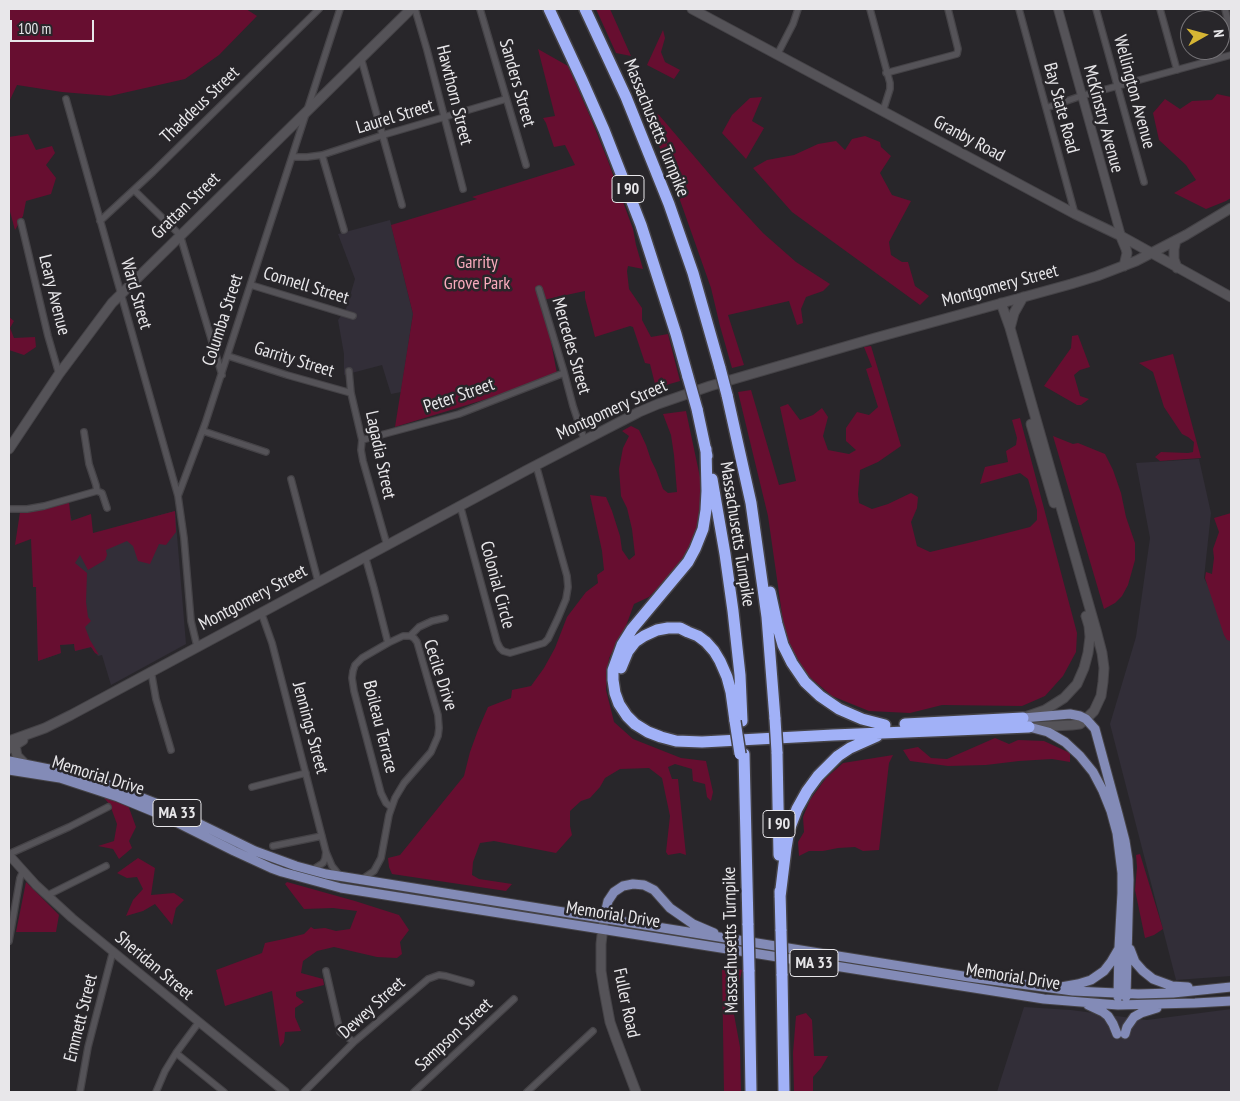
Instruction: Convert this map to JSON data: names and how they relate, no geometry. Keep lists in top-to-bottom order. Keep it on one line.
{"streets":{"highway":["Massachusetts Turnpike","I 90"],"main road":["Granby Road","Grattan Street","Montgomery Street","Memorial Drive","MA 33","Fuller Road"],"street":["Sanders Street","Wellington Avenue","Hawthorn Street","Thaddeus Street","Bay State Road","Laurel Street","McKinstry Avenue","Connell Street","Ward Street","Leary Avenue","Columba Street","Mercedes Street","Garrity Street","Peter Street","Lagadia Street","Colonial Circle","Cecile Drive","Boileau Terrace","Jennings Street","Sheridan Street","Dewey Street","Emmett Street","Sampson Street"]},"crossings":[["Sanders Street","Laurel Street"],["Hawthorn Street","Laurel Street"],["Thaddeus Street","Ward Street"],["Bay State Road","Granby Road"],["Laurel Street","Columba Street"],["McKinstry Avenue","Granby Road"],["Granby Road","Montgomery Street"],["Grattan Street","Ward Street"],["Grattan Street","Leary Avenue"],["Grattan Street","Columba Street"],["Connell Street","Columba Street"],["Montgomery Street","Columba Street"],["Montgomery Street","Mercedes Street"],["Montgomery Street","Lagadia Street"],["Montgomery Street","Colonial Circle"],["Montgomery Street","Jennings Street"],["Montgomery Street","Memorial Drive"],["Ward Street","Columba Street"],["Columba Street","Garrity Street"],["Mercedes Street","Peter Street"],["Garrity Street","Lagadia Street"],["Peter Street","Lagadia Street"],["Cecile Drive","Boileau Terrace"],["Cecile Drive","Memorial Drive"],["Jennings Street","Memorial Drive"],["Memorial Drive","Fuller Road"],["Sheridan Street","Emmett Street"]],"parks":["Garrity Grove Park"],"scale_bar":"100 m","north":"right"}
